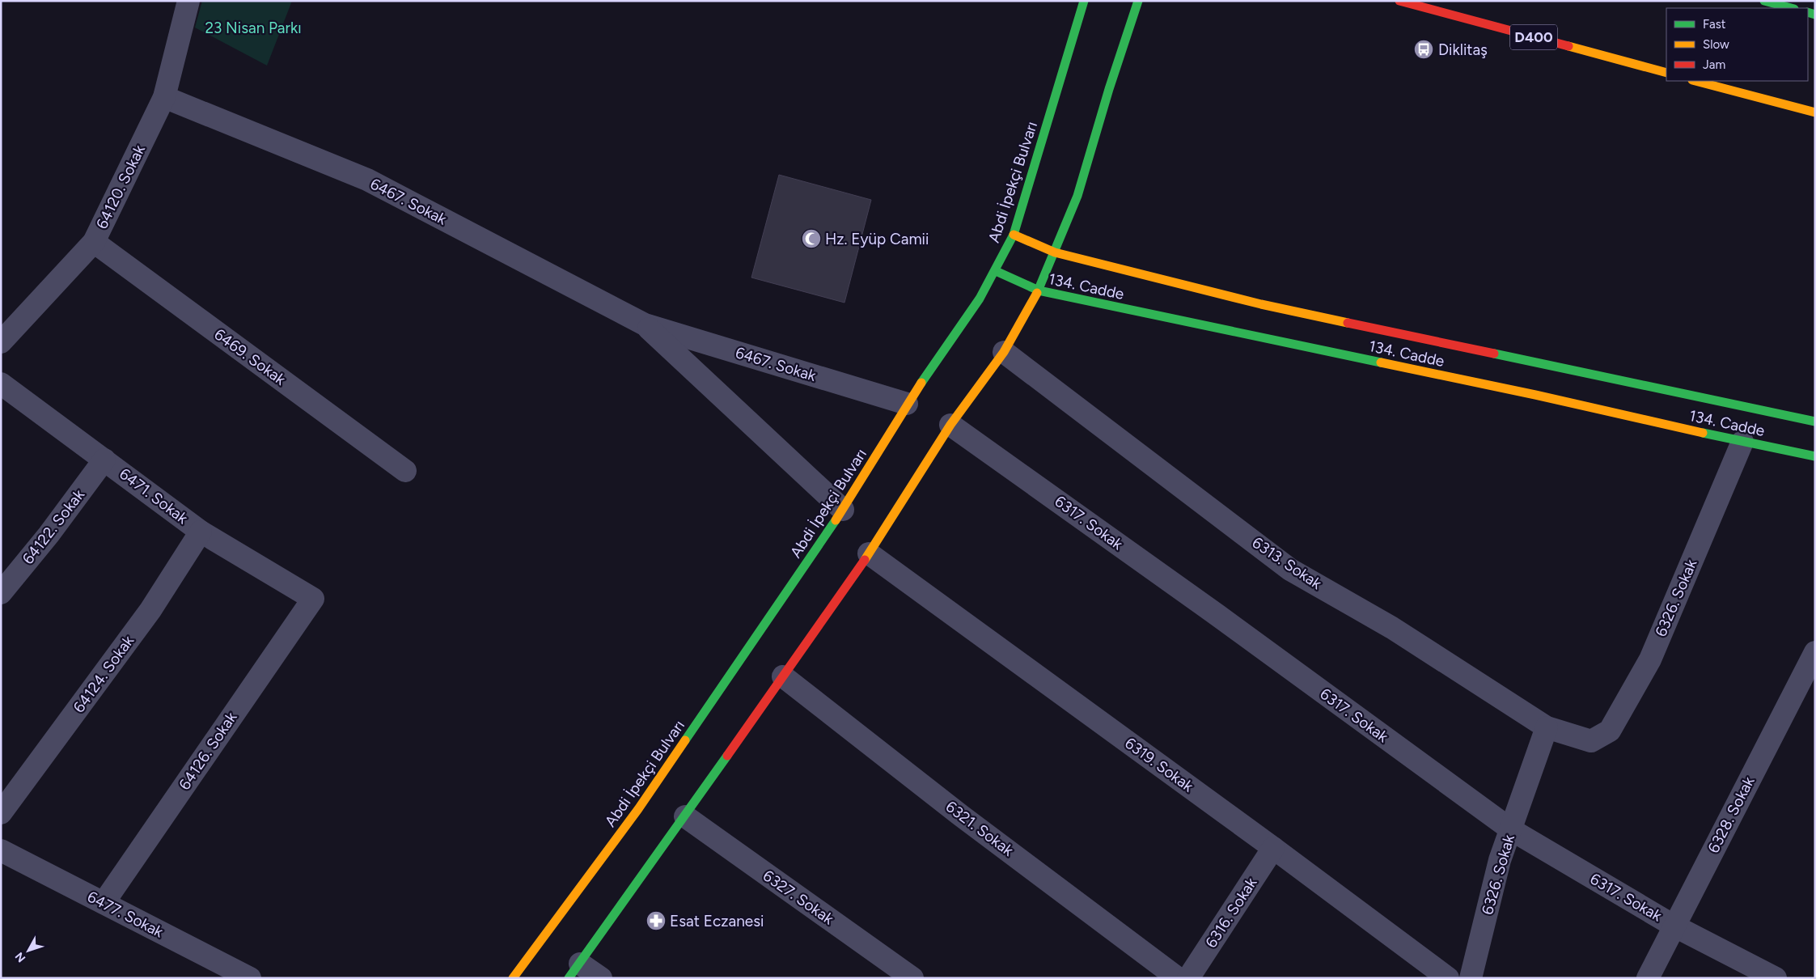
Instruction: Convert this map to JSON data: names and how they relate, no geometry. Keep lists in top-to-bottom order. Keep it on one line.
{"streets":{"main road":["D400","Abdi İpekçi Bulvarı","134. Cadde"],"street":["64120. Sokak","6467. Sokak","6469. Sokak","6471. Sokak","6317. Sokak","64122. Sokak","6313. Sokak","6326. Sokak","64124. Sokak","64126. Sokak","6319. Sokak","6328. Sokak","6321. Sokak","6327. Sokak","6316. Sokak","6477. Sokak"]},"crossings":[["Abdi İpekçi Bulvarı","6467. Sokak"],["Abdi İpekçi Bulvarı","134. Cadde"],["64120. Sokak","6467. Sokak"],["64120. Sokak","6469. Sokak"],["134. Cadde","6326. Sokak"],["6471. Sokak","64122. Sokak"],["6471. Sokak","64124. Sokak"],["6471. Sokak","64126. Sokak"],["6317. Sokak","6326. Sokak"],["6317. Sokak","6328. Sokak"],["6313. Sokak","6326. Sokak"],["64126. Sokak","6477. Sokak"],["6319. Sokak","6316. Sokak"]],"parks":["23 Nisan Parkı"],"places":{"bus stop":["Diklitaş"],"mosque":["Hz. Eyüp Camii"],"pharmacy":["Esat Eczanesi"]},"legend":["Fast","Slow","Jam"],"north":"bottom left"}
